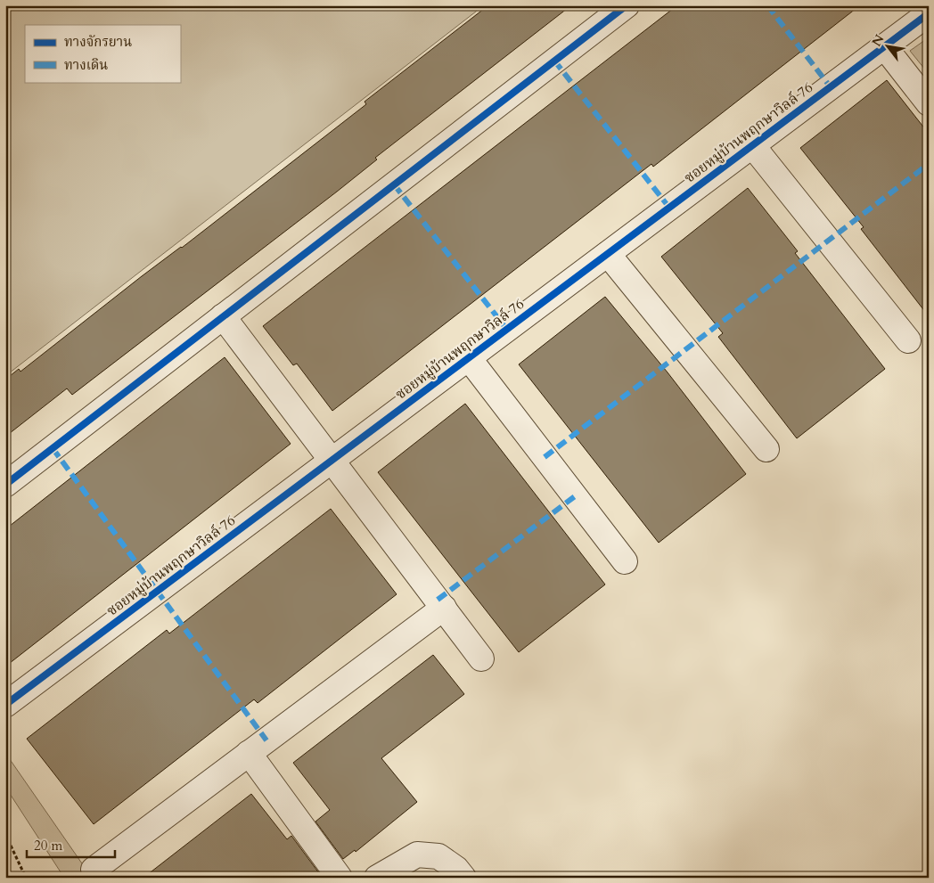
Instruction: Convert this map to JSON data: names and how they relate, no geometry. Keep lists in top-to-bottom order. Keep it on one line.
{"streets":{"street":["ซอยหมู่บ้านพฤกษาวิลล์ 76"]},"legend":["ทางจักรยาน","ทางเดิน"],"scale_bar":"20 m","north":"top left"}
